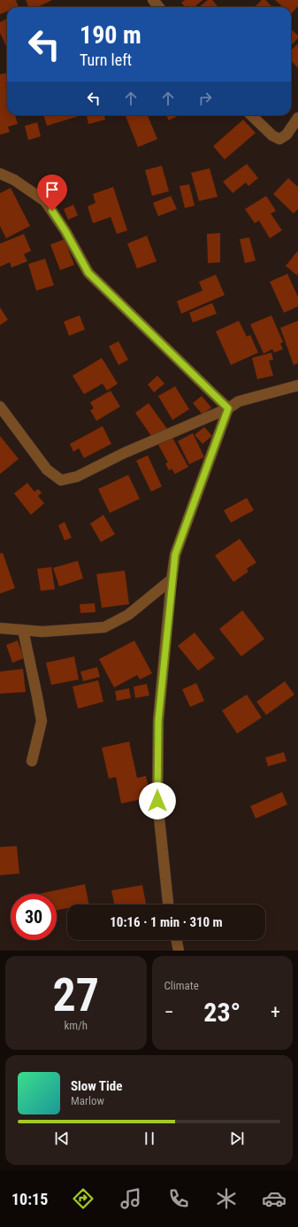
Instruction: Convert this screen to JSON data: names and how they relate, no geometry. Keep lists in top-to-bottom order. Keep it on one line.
{"page":{"turn":["190 m","Turn left"],"limit":"30","trip":"10:16 · 1 min · 310 m","tile":[["27","km/h"],"Climate"],"heat":["−","23°","+"],"song":["Slow Tide","Marlow"],"tabs":"10:15"}}
